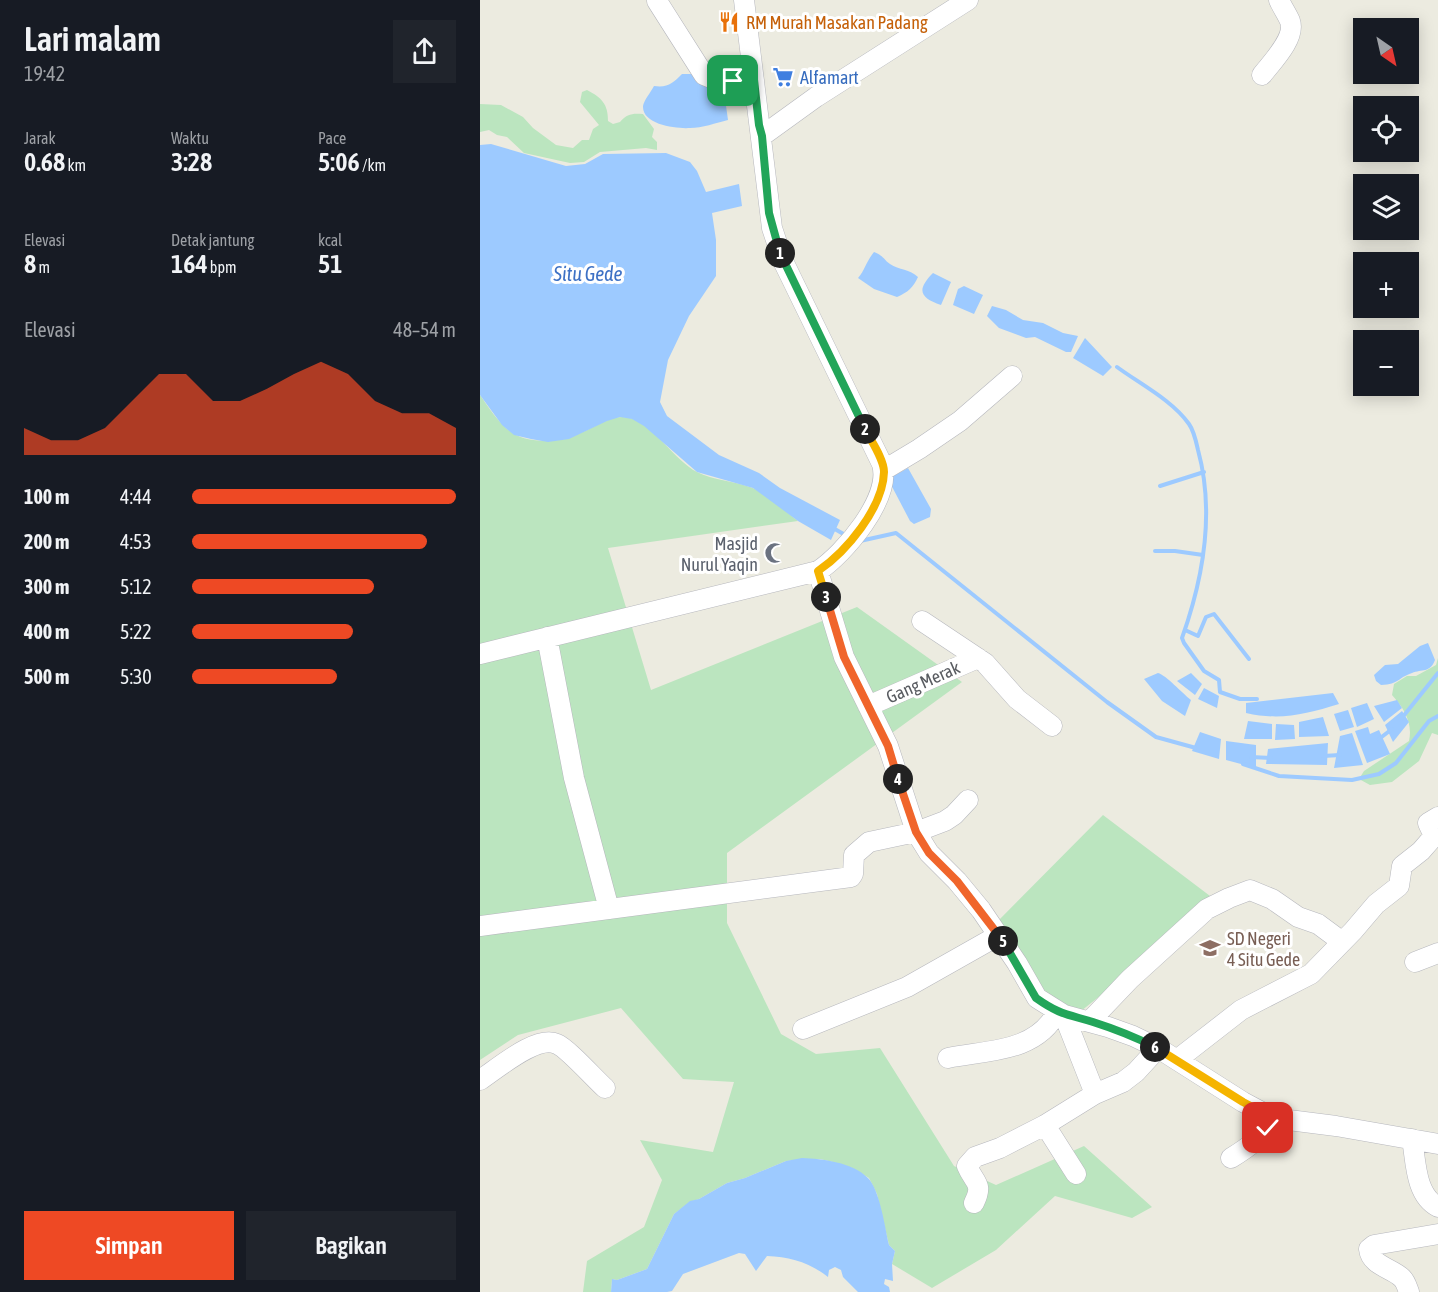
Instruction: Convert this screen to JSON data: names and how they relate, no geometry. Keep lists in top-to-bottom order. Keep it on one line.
{"streets":{"street":["Gang Merak"]},"water":["Situ Gede"],"places":{"restaurant":["RM Murah Masakan Padang"],"supermarket":["Alfamart"],"mosque":["Masjid Nurul Yaqin"],"school or university":["SD Negeri 4 Situ Gede"]},"north":"bottom right","page":{"heading":["Lari malam","19:42"],"map_buttons":["+","−"],"stats":[["Jarak","0.68 km"],["Waktu","3:28"],["Pace","5:06 /km"],["Elevasi","8 m"],["Detak jantung","164 bpm"],["kcal","51"]],"pins":["1","2","3","4","5","6"],"chart":["Elevasi","48–54 m"],"list":[{"name":"100 m","note":"4:44"},{"name":"200 m","note":"4:53"},{"name":"300 m","note":"5:12"},{"name":"400 m","note":"5:22"},{"name":"500 m","note":"5:30"}],"buttons":["Simpan","Bagikan"]}}
